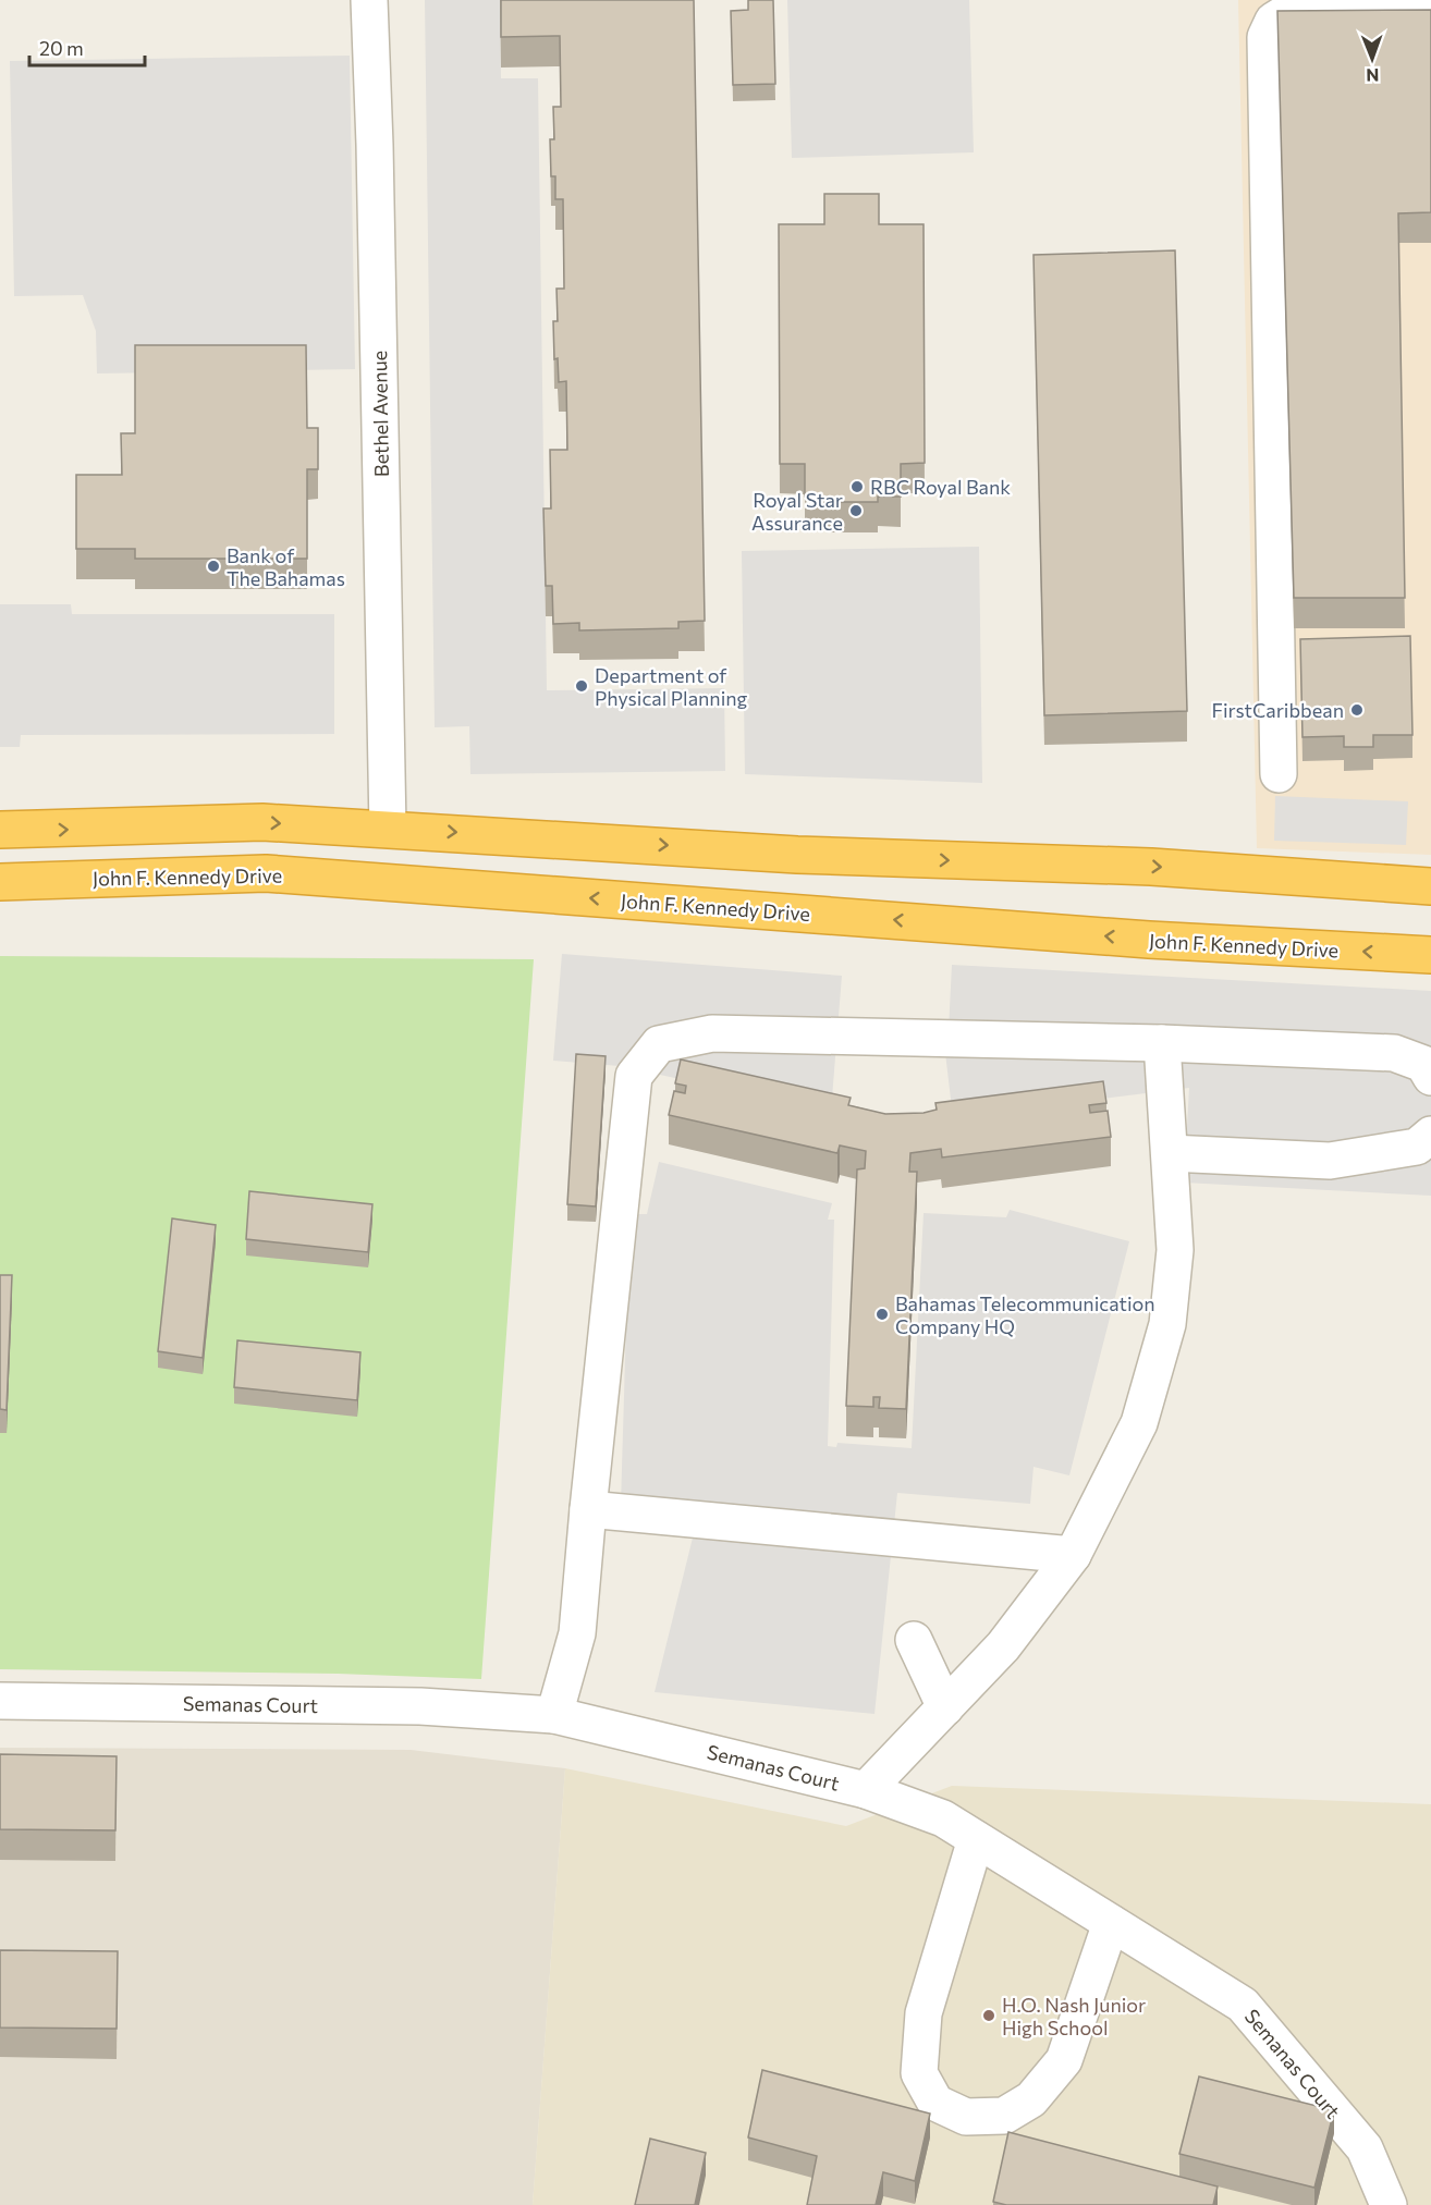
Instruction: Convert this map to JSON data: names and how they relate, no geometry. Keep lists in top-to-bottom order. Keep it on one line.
{"streets":{"highway":["John F. Kennedy Drive"],"street":["Bethel Avenue","Semanas Court"]},"places":["RBC Royal Bank","Royal Star Assurance","Bank of The Bahamas","Department of Physical Planning","FirstCaribbean","Bahamas Telecommunication Company HQ","H.O. Nash Junior High School"],"scale_bar":"20 m","north":"bottom"}
